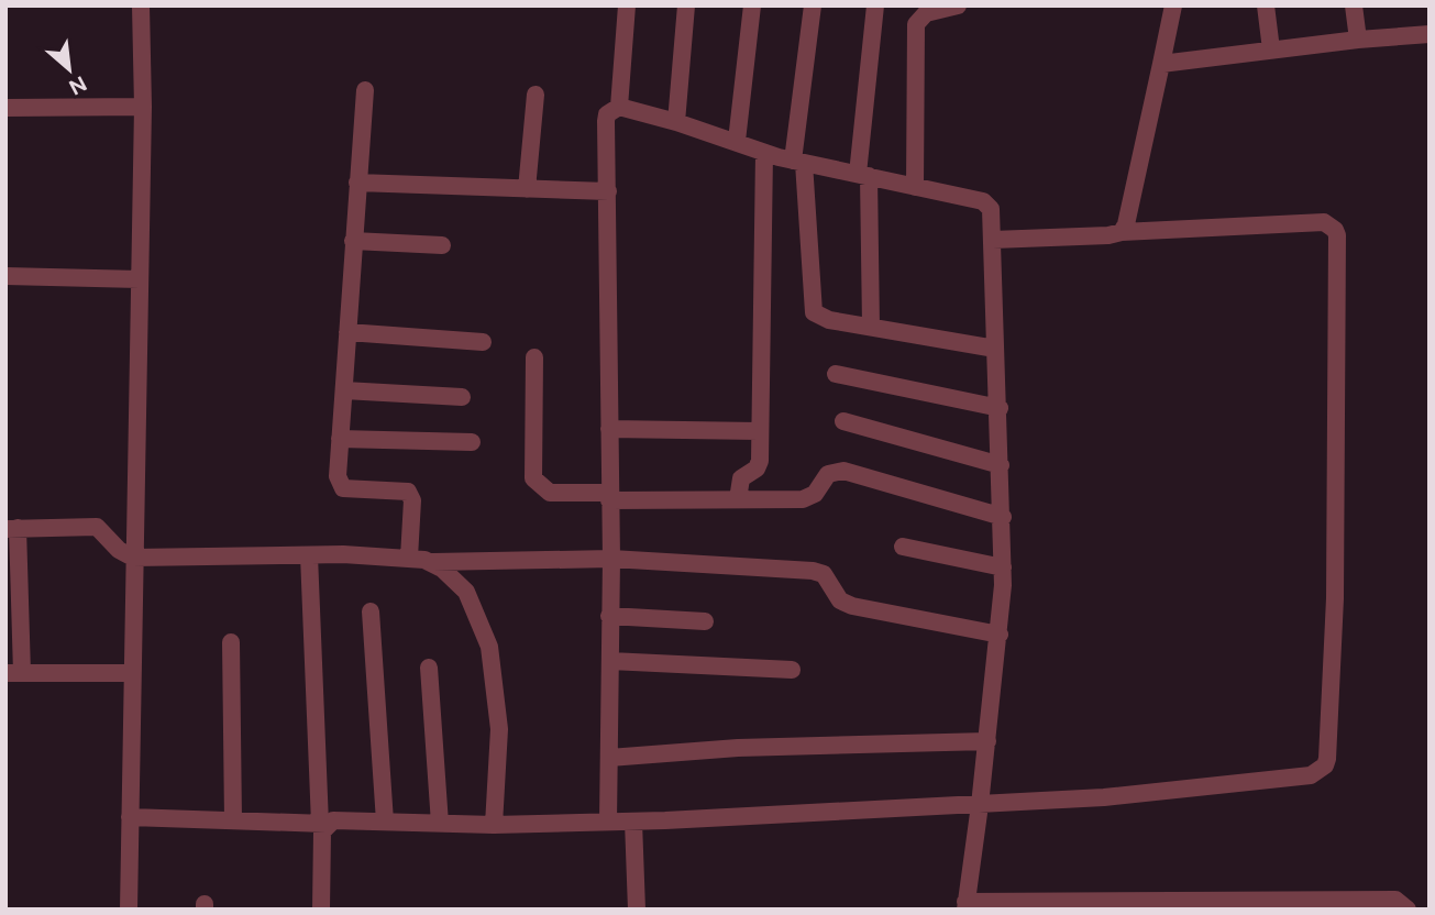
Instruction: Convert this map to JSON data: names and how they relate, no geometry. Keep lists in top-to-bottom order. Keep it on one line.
{"north":"bottom right"}
